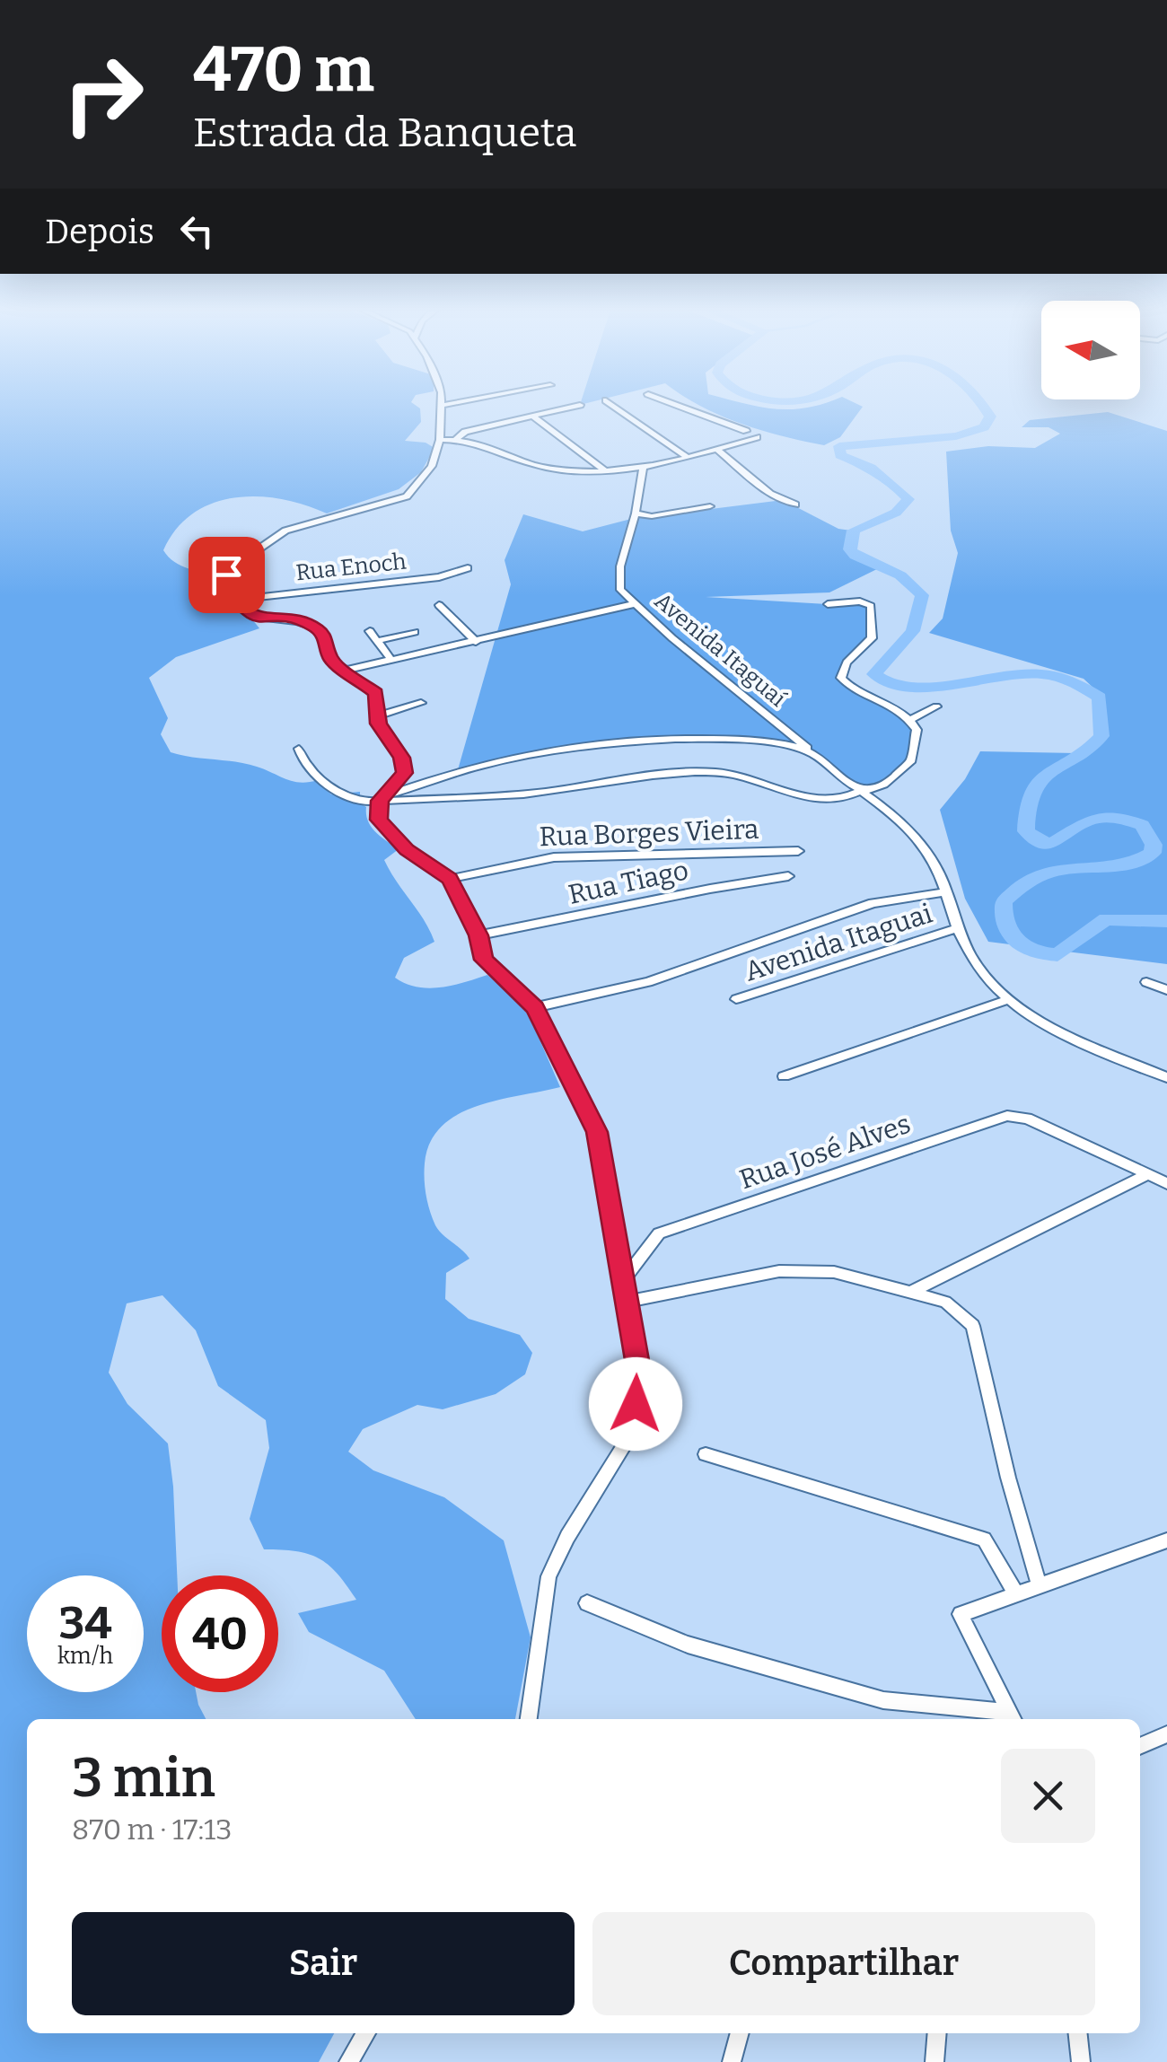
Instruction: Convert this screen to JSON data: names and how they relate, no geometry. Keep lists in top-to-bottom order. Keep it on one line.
{"streets":{"street":["Rua Enoch","Avenida Itaguaí","Rua Borges Vieira","Rua Tiago","Avenida Itaguai","Rua José Alves"]},"north":"left","page":{"turn":["470 m","Estrada da Banqueta"],"then":"Depois","speed":"34 km/h","limit":"40","heading":["3 min","870 m · 17:13"],"buttons":["Sair","Compartilhar"]}}
